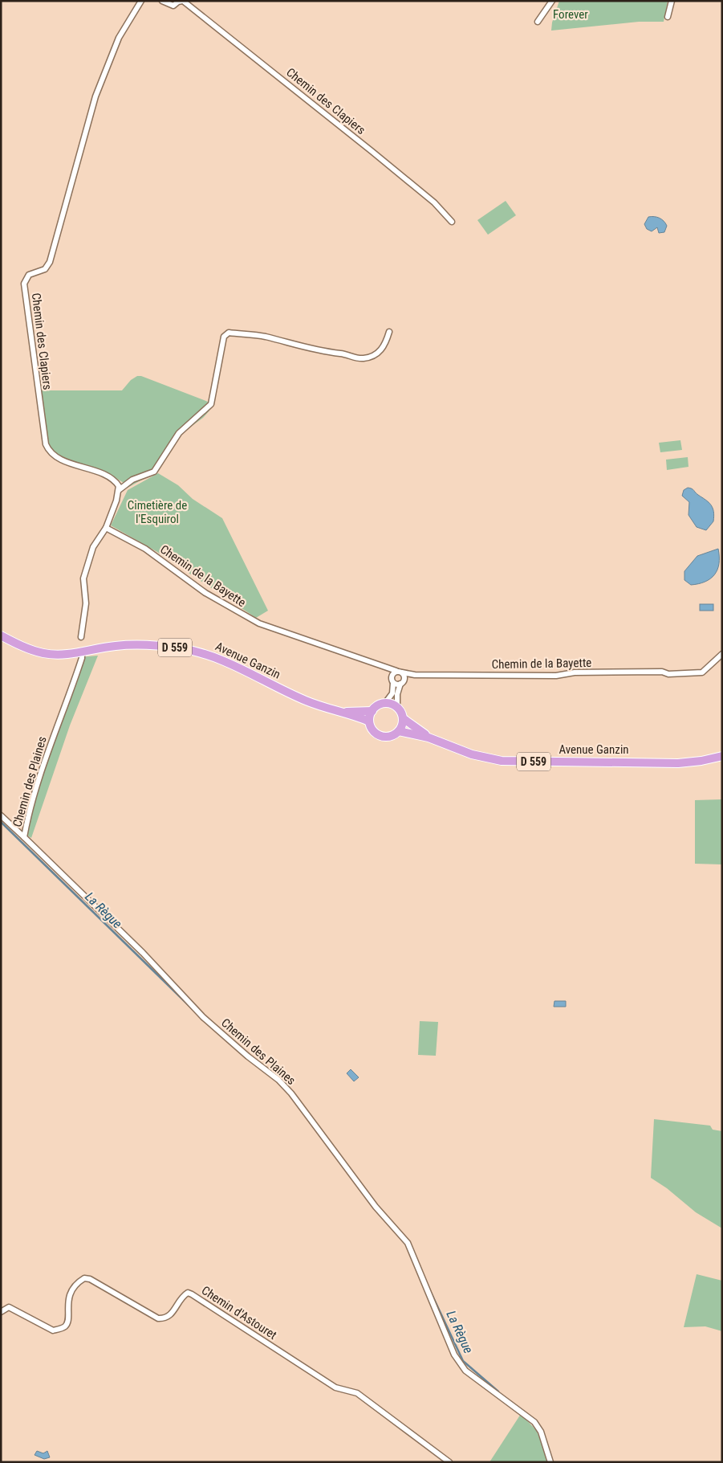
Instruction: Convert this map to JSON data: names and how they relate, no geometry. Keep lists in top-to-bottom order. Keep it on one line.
{"streets":{"main road":["D 559","Avenue Ganzin"],"street":["Chemin des Clapiers","Chemin de la Bayette","Chemin des Plaines","Chemin d'Astouret"]},"crossings":[["Avenue Ganzin","Chemin des Plaines"]],"water":["La Règue"],"parks":["Forever","Cimetière de l'Esquirol"]}
